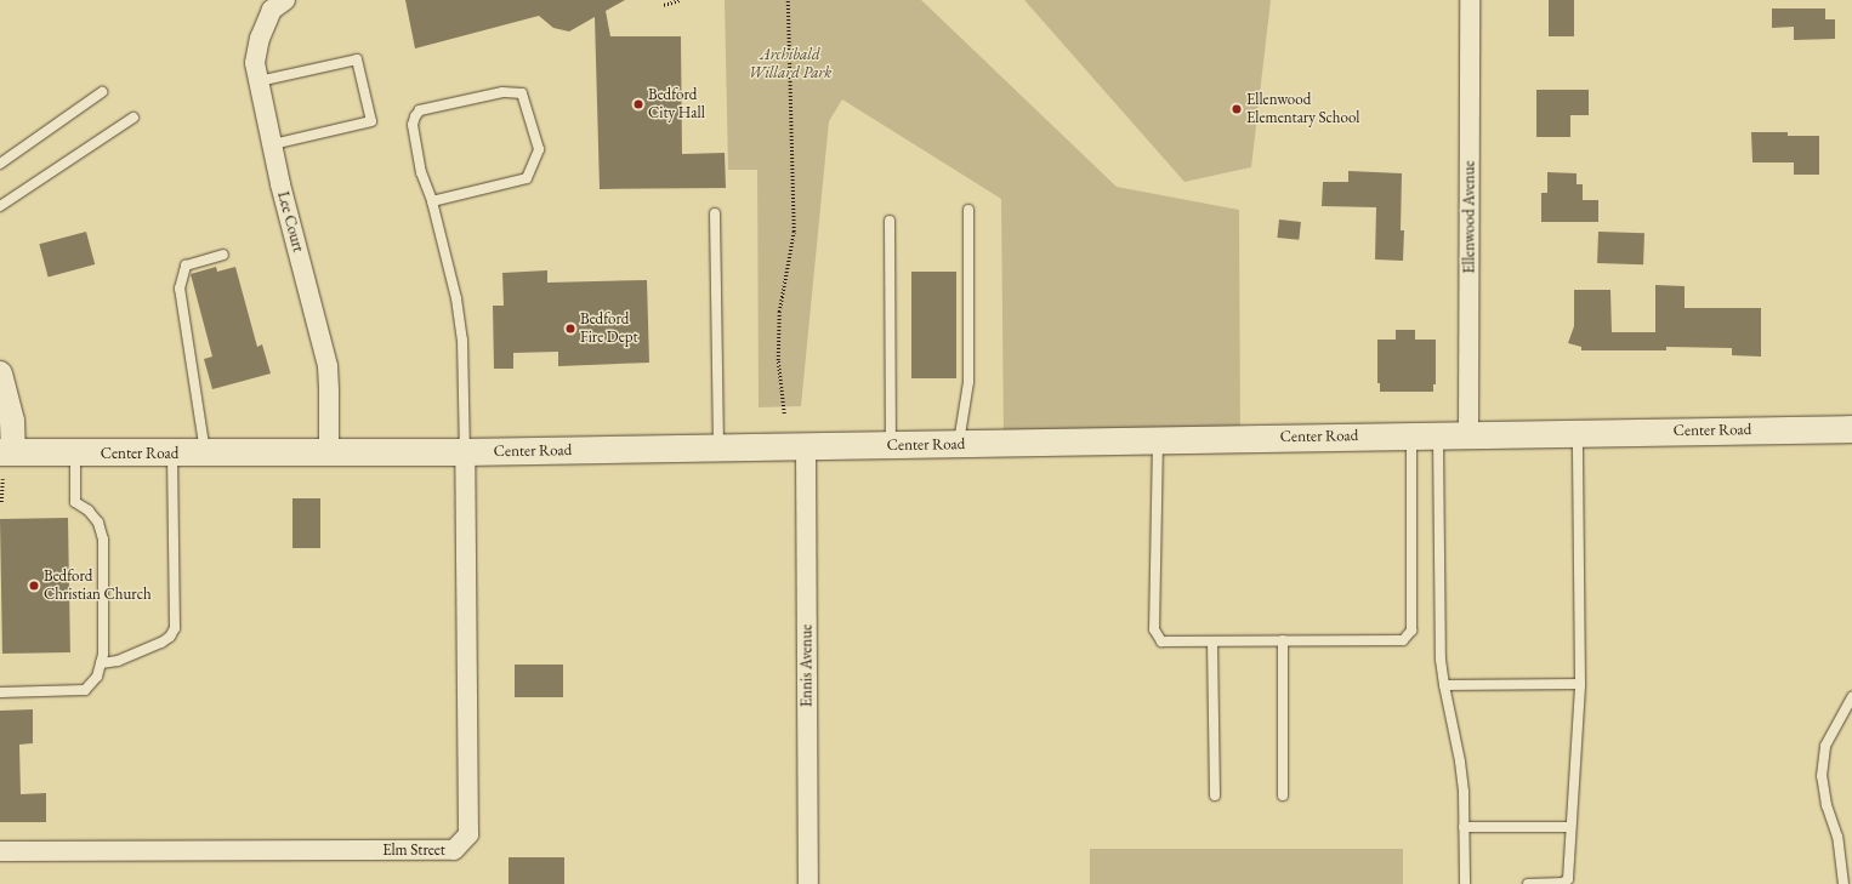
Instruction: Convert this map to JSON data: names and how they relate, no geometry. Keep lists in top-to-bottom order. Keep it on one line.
{"streets":{"main road":["Center Road"],"street":["Ellenwood Avenue","Lee Court","Ennis Avenue","Elm Street"]},"crossings":[["Ellenwood Avenue","Center Road"],["Lee Court","Center Road"],["Center Road","Ennis Avenue"],["Center Road","Elm Street"]],"parks":["Archibald Willard Park"],"places":["Bedford City Hall","Ellenwood Elementary School","Bedford Fire Dept","Bedford Christian Church"]}
